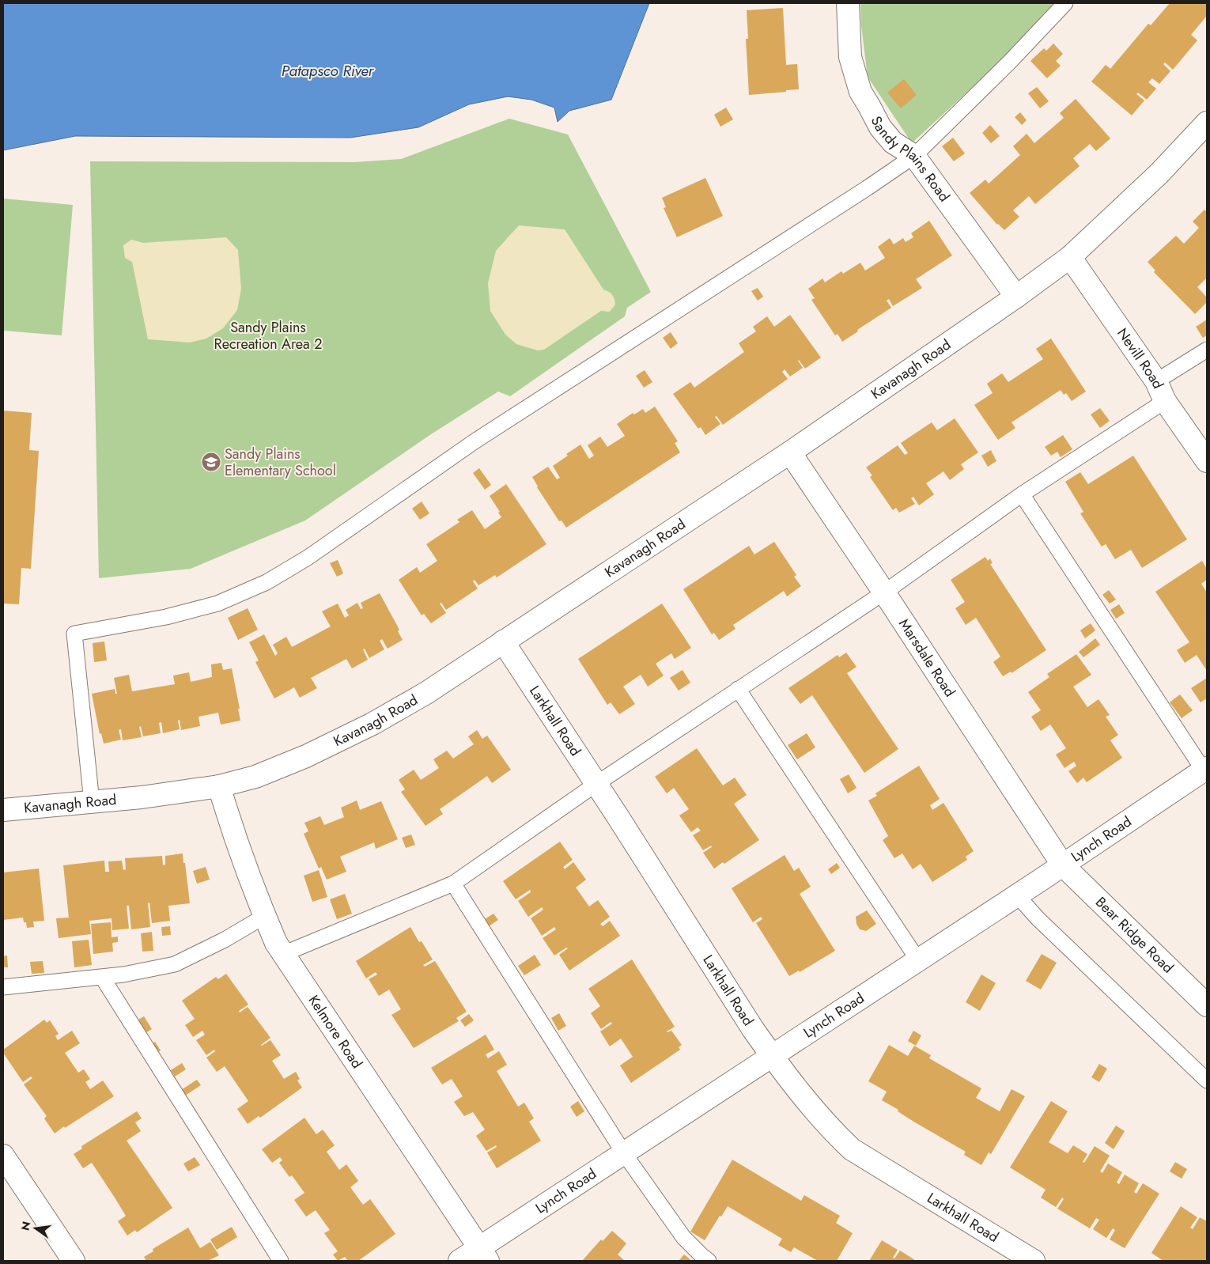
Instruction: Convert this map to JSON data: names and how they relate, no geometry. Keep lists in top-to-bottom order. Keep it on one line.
{"streets":{"street":["Sandy Plains Road","Nevill Road","Kavanagh Road","Marsdale Road","Larkhall Road","Lynch Road","Bear Ridge Road","Kelmore Road"]},"crossings":[["Sandy Plains Road","Kavanagh Road"],["Nevill Road","Kavanagh Road"],["Kavanagh Road","Marsdale Road"],["Kavanagh Road","Larkhall Road"],["Kavanagh Road","Kelmore Road"],["Marsdale Road","Lynch Road"],["Marsdale Road","Bear Ridge Road"],["Larkhall Road","Lynch Road"],["Lynch Road","Bear Ridge Road"],["Lynch Road","Kelmore Road"]],"water":["Patapsco River"],"parks":["Sandy Plains Recreation Area 2"],"places":{"school or university":["Sandy Plains Elementary School"]},"north":"left"}
